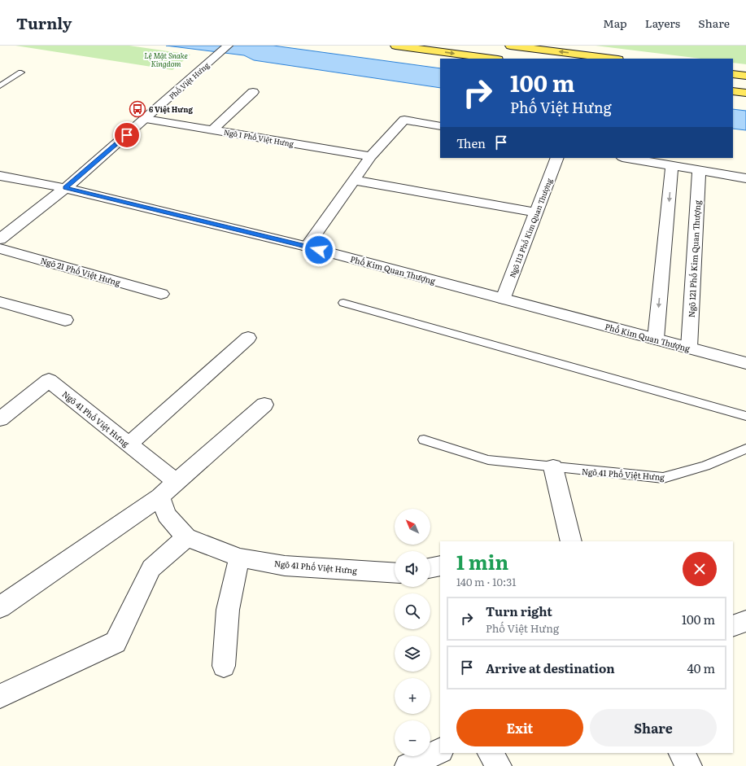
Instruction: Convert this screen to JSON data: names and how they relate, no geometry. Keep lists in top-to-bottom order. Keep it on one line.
{"streets":{"street":["Phố Việt Hưng","Ngõ 1 Phố Việt Hưng","Ngõ 113 Phố Kim Quan Thượng","Ngõ 121 Phố Kim Quan Thượng","Phố Kim Quan Thượng","Ngõ 21 Phố Việt Hưng","Ngõ 41 Phố Việt Hưng"]},"crossings":[["Phố Việt Hưng","Ngõ 1 Phố Việt Hưng"],["Phố Việt Hưng","Phố Kim Quan Thượng"],["Ngõ 113 Phố Kim Quan Thượng","Phố Kim Quan Thượng"],["Ngõ 121 Phố Kim Quan Thượng","Phố Kim Quan Thượng"]],"parks":["Lệ Mật Snake Kingdom"],"places":{"bus stop":["6 Việt Hưng"]},"north":"top left","page":{"header":"Turnly","nav":["Map","Layers","Share"],"turn":["100 m","Phố Việt Hưng"],"then":"Then","map_buttons":["+","−"],"heading":["1 min","140 m · 10:31"],"list":[{"name":"Turn right","note":"Phố Việt Hưng","value":"100 m"},{"name":"Arrive at destination","value":"40 m"}],"buttons":["Exit","Share"]}}
